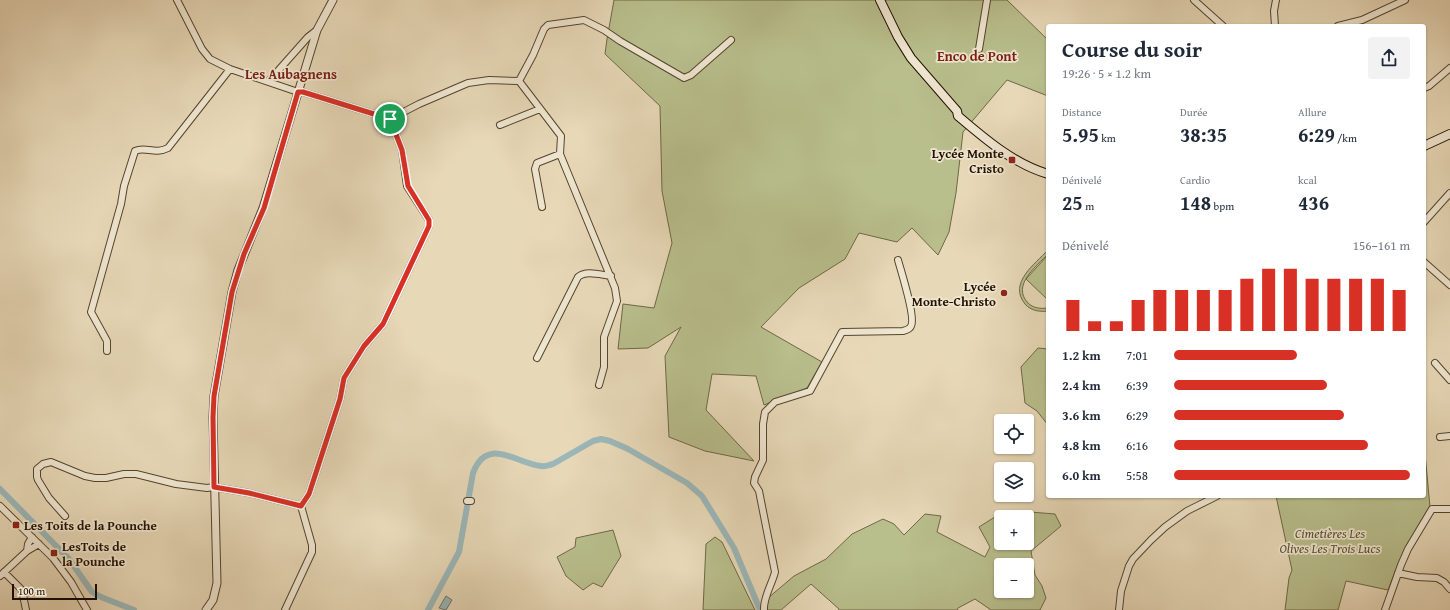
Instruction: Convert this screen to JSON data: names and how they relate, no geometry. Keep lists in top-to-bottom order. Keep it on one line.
{"districts":["Enco de Pont","Les Aubagnens"],"parks":["Cimetières Les Olives Les Trois Lucs"],"places":{"transit":["Lycée Monte Cristo","Les Toits de la Pounche","LesToits de la Pounche"],"other":["Lycée Monte-Christo"]},"scale_bar":"100 m","page":{"heading":["Course du soir","19:26 · 5 × 1.2 km"],"stats":[["Distance","5.95 km"],["Durée","38:35"],["Allure","6:29 /km"],["Dénivelé","25 m"],["Cardio","148 bpm"],["kcal","436"]],"chart":["Dénivelé","156–161 m"],"list":[{"name":"1.2 km","note":"7:01"},{"name":"2.4 km","note":"6:39"},{"name":"3.6 km","note":"6:29"},{"name":"4.8 km","note":"6:16"},{"name":"6.0 km","note":"5:58"}],"map_buttons":["+","−"],"scale":"100 m"}}
